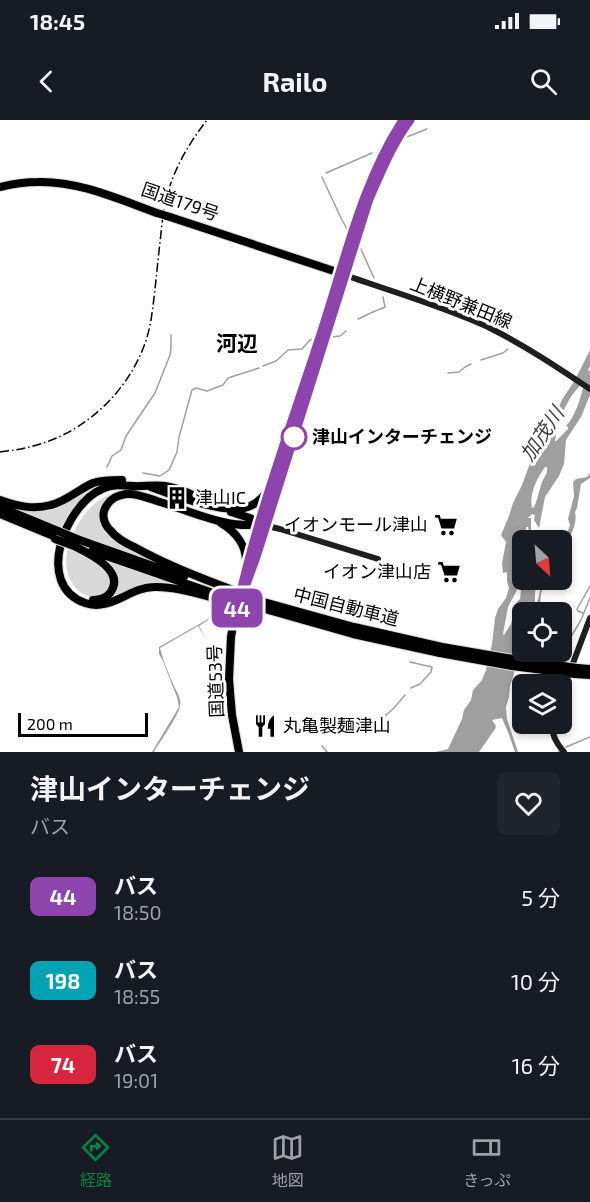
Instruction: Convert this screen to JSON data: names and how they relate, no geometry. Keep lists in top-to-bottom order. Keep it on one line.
{"streets":{"highway":["国道179号","中国自動車道","国道53号"],"main road":["上横野兼田線"]},"crossings":[["国道179号","上横野兼田線"],["国道179号","国道53号"],["上横野兼田線","国道53号"],["中国自動車道","国道53号"]],"districts":["河辺"],"water":["加茂川"],"places":{"other":["津山インターチェンジ"],"building":["津山IC"],"supermarket":["イオンモール津山","イオン津山店"],"restaurant":["丸亀製麺津山"]},"lines":["bus line 44"],"scale_bar":"200 m","north":"bottom right","page":{"status":"18:45","header":"Railo","on_map":"44","scale":"200 m","heading":["津山インターチェンジ","バス"],"list":[{"mark":"44","name":"バス","note":"18:50","value":"5 分"},{"mark":"198","name":"バス","note":"18:55","value":"10 分"},{"mark":"74","name":"バス","note":"19:01","value":"16 分"}],"tabs":["経路","地図","きっぷ"]}}
